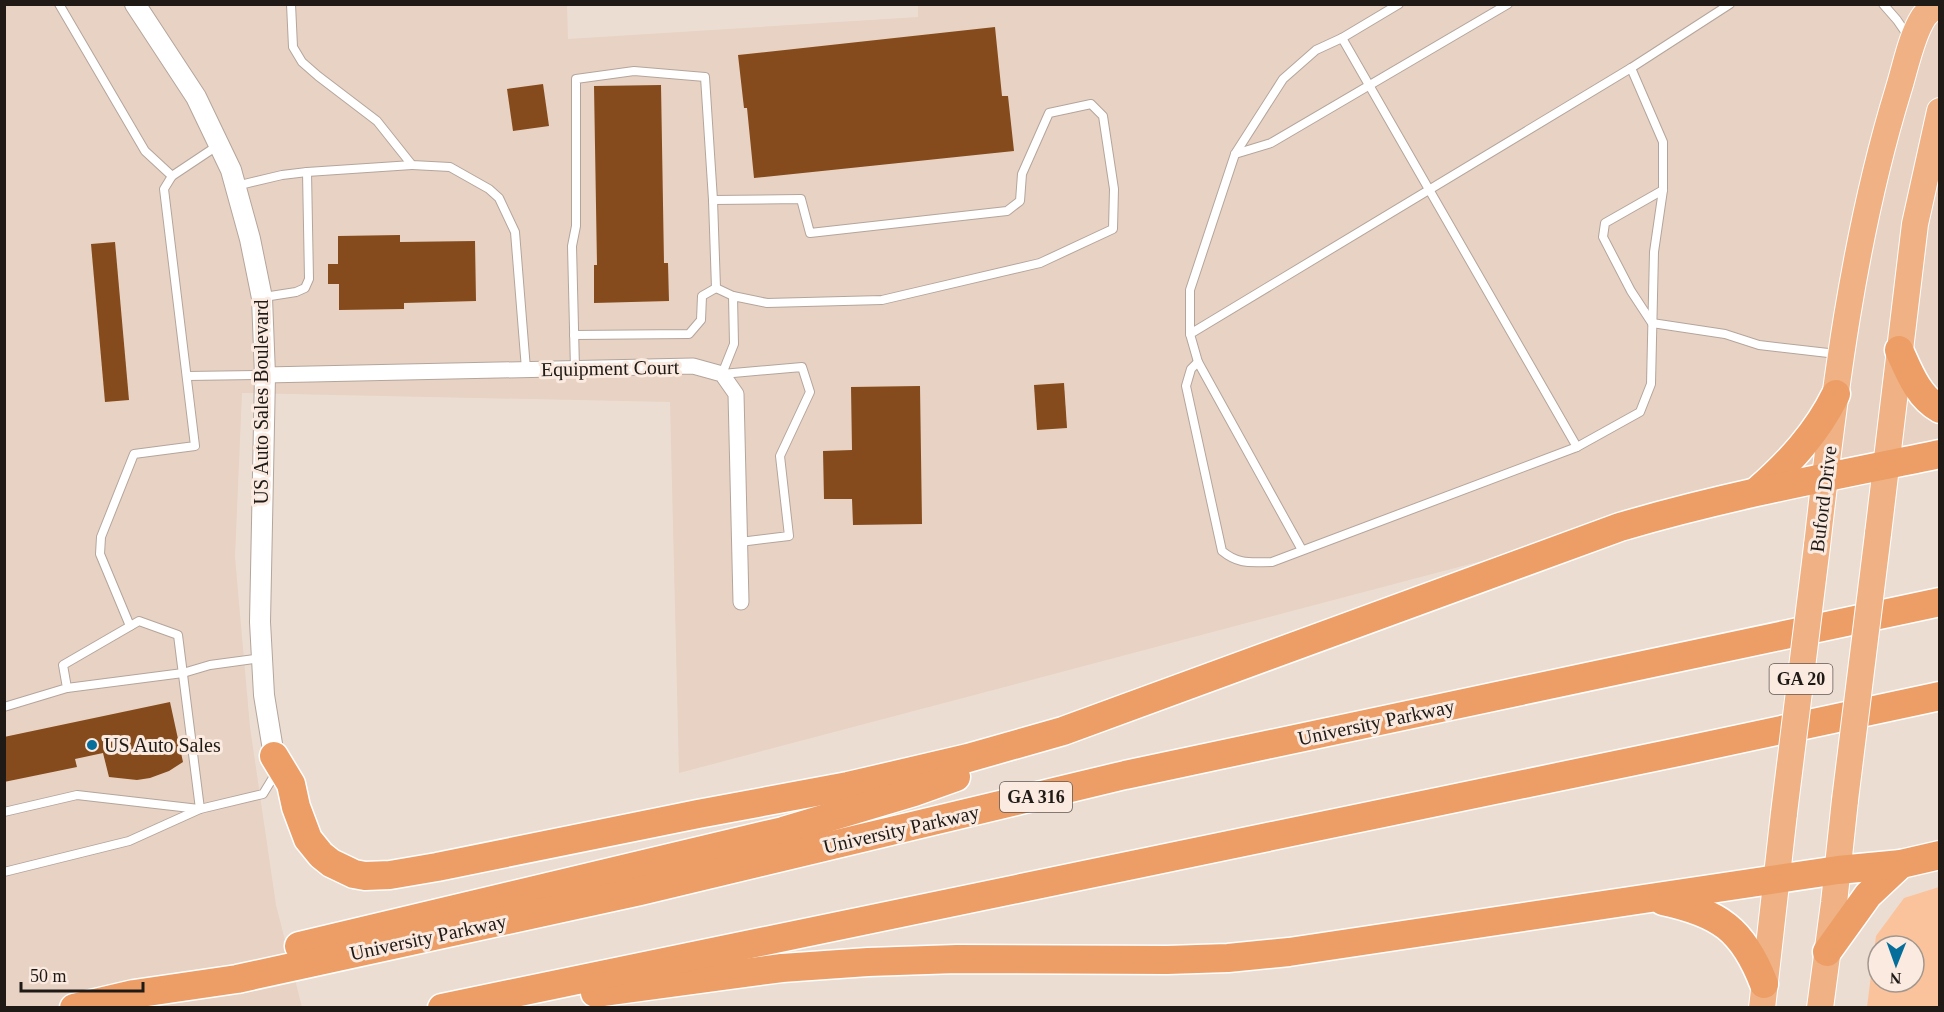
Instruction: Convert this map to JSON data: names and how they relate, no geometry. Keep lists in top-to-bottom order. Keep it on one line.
{"streets":{"highway":["Buford Drive","GA 20","University Parkway","GA 316"],"street":["Equipment Court","US Auto Sales Boulevard"]},"crossings":[["Equipment Court","US Auto Sales Boulevard"]],"places":["US Auto Sales"],"scale_bar":"50 m","north":"bottom"}
